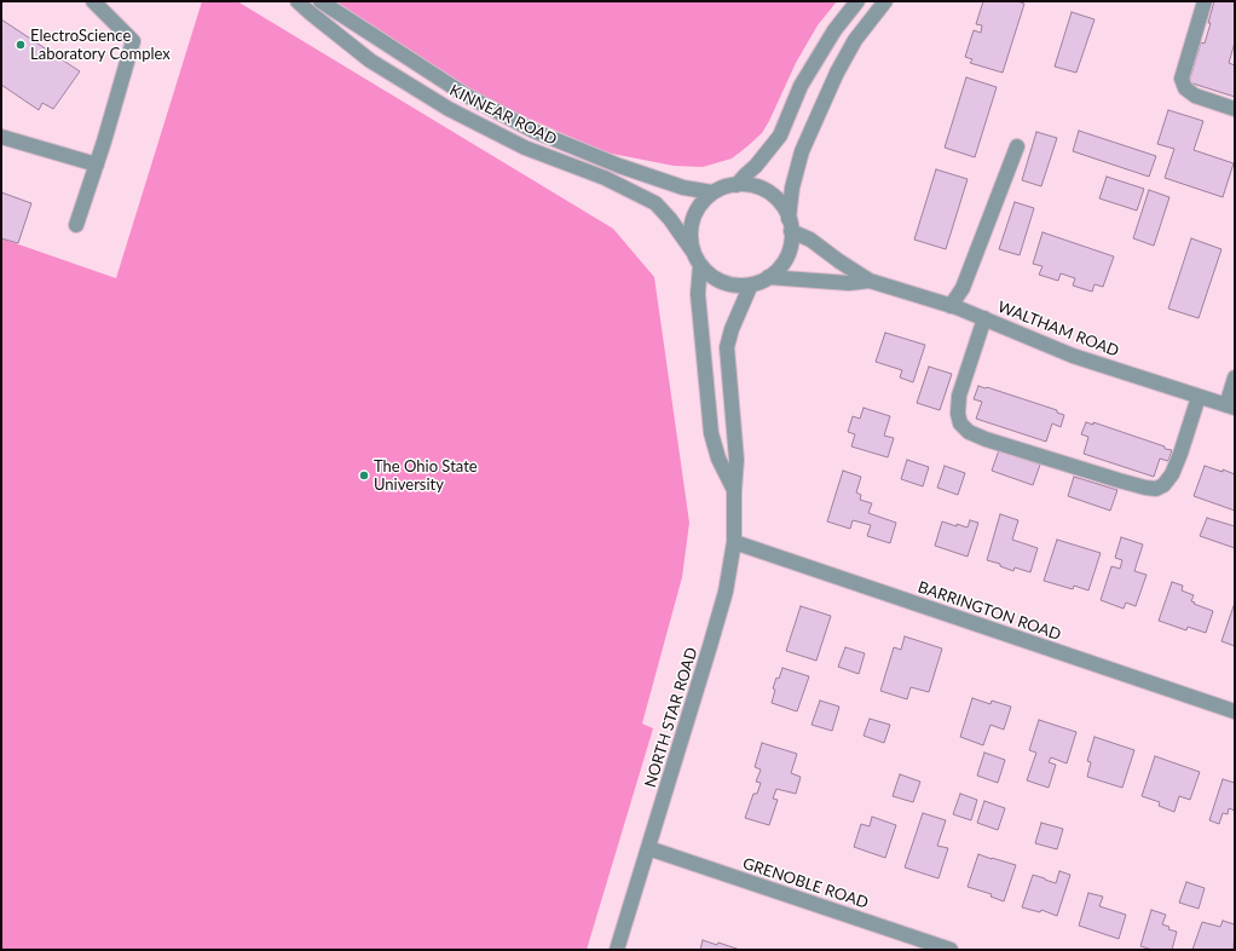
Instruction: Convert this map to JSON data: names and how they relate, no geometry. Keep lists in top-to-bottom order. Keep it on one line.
{"streets":{"street":["KINNEAR ROAD","WALTHAM ROAD","BARRINGTON ROAD","NORTH STAR ROAD","GRENOBLE ROAD"]},"crossings":[["KINNEAR ROAD","WALTHAM ROAD"],["KINNEAR ROAD","NORTH STAR ROAD"],["WALTHAM ROAD","NORTH STAR ROAD"],["BARRINGTON ROAD","NORTH STAR ROAD"],["NORTH STAR ROAD","GRENOBLE ROAD"]],"places":["ElectroScience Laboratory Complex","The Ohio State University"]}
